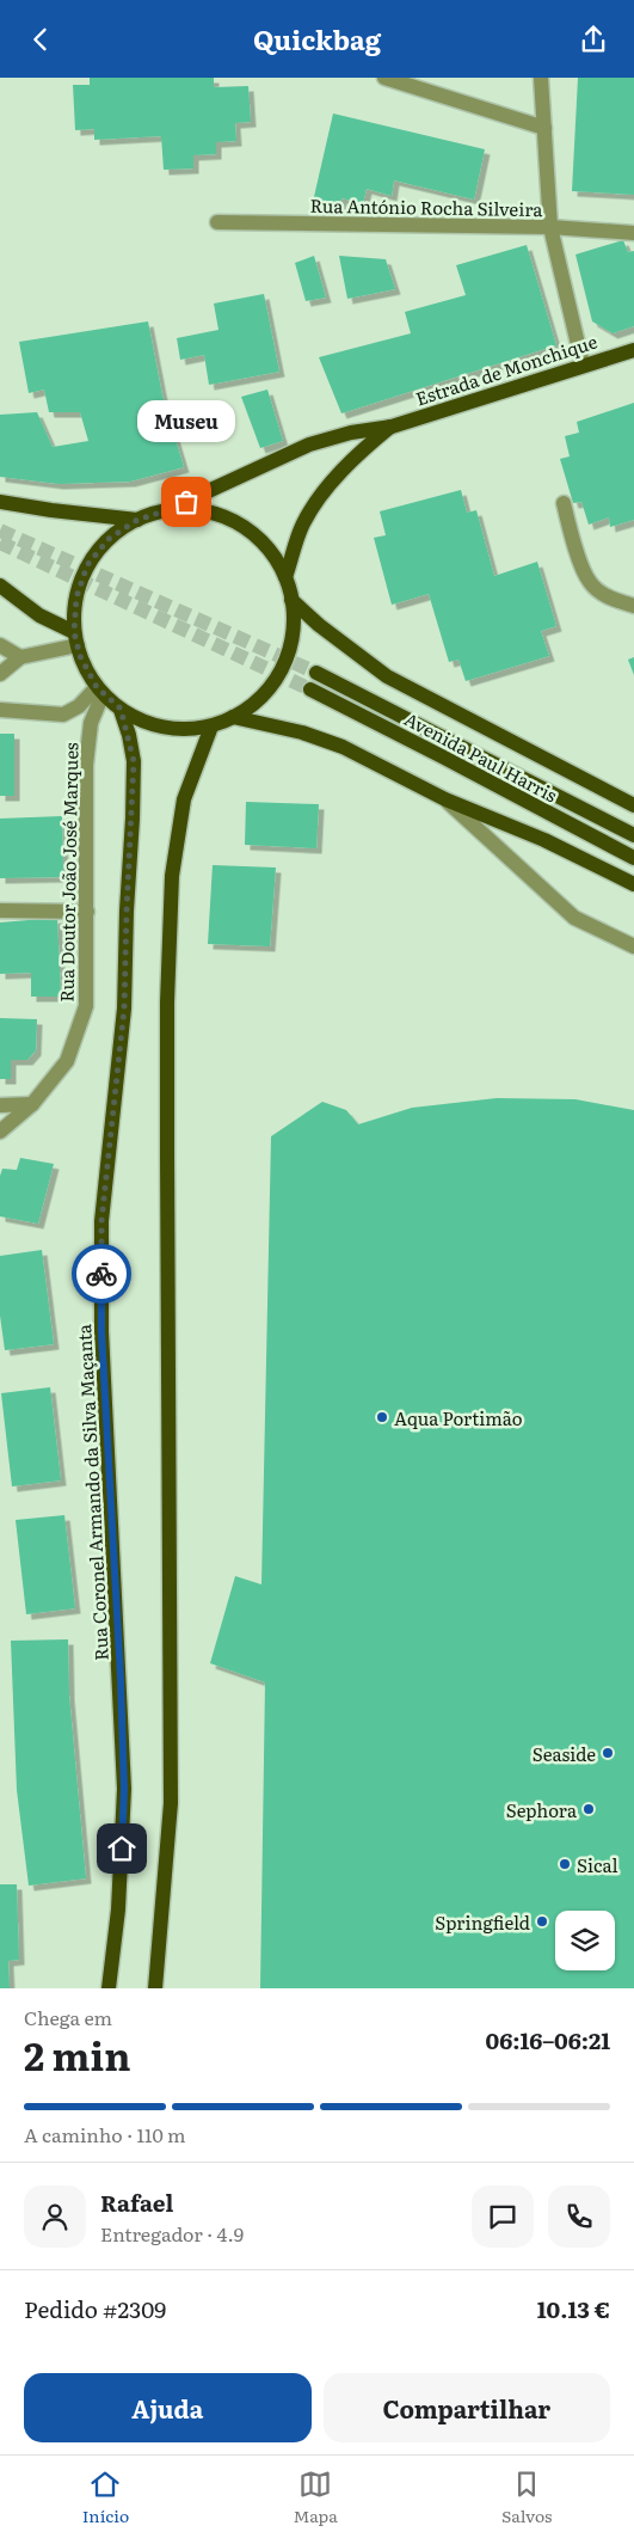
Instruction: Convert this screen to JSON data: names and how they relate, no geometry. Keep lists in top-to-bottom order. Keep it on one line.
{"streets":{"main road":["Estrada de Monchique","Avenida Paul Harris","Rua Coronel Armando da Silva Maçanta"],"street":["Rua António Rocha Silveira","Rua Doutor João José Marques"]},"places":["Museu","Aqua Portimão","Seaside","Sephora","Sical","Springfield"],"page":{"header":"Quickbag","bubble":"Museu","heading":["2 min","Chega em","06:16–06:21"],"panel":["Rafael","Entregador · 4.9","Pedido #2309","10.13 €"],"bar":"A caminho · 110 m","buttons":["Ajuda","Compartilhar"],"tabs":["Início","Mapa","Salvos"]}}
